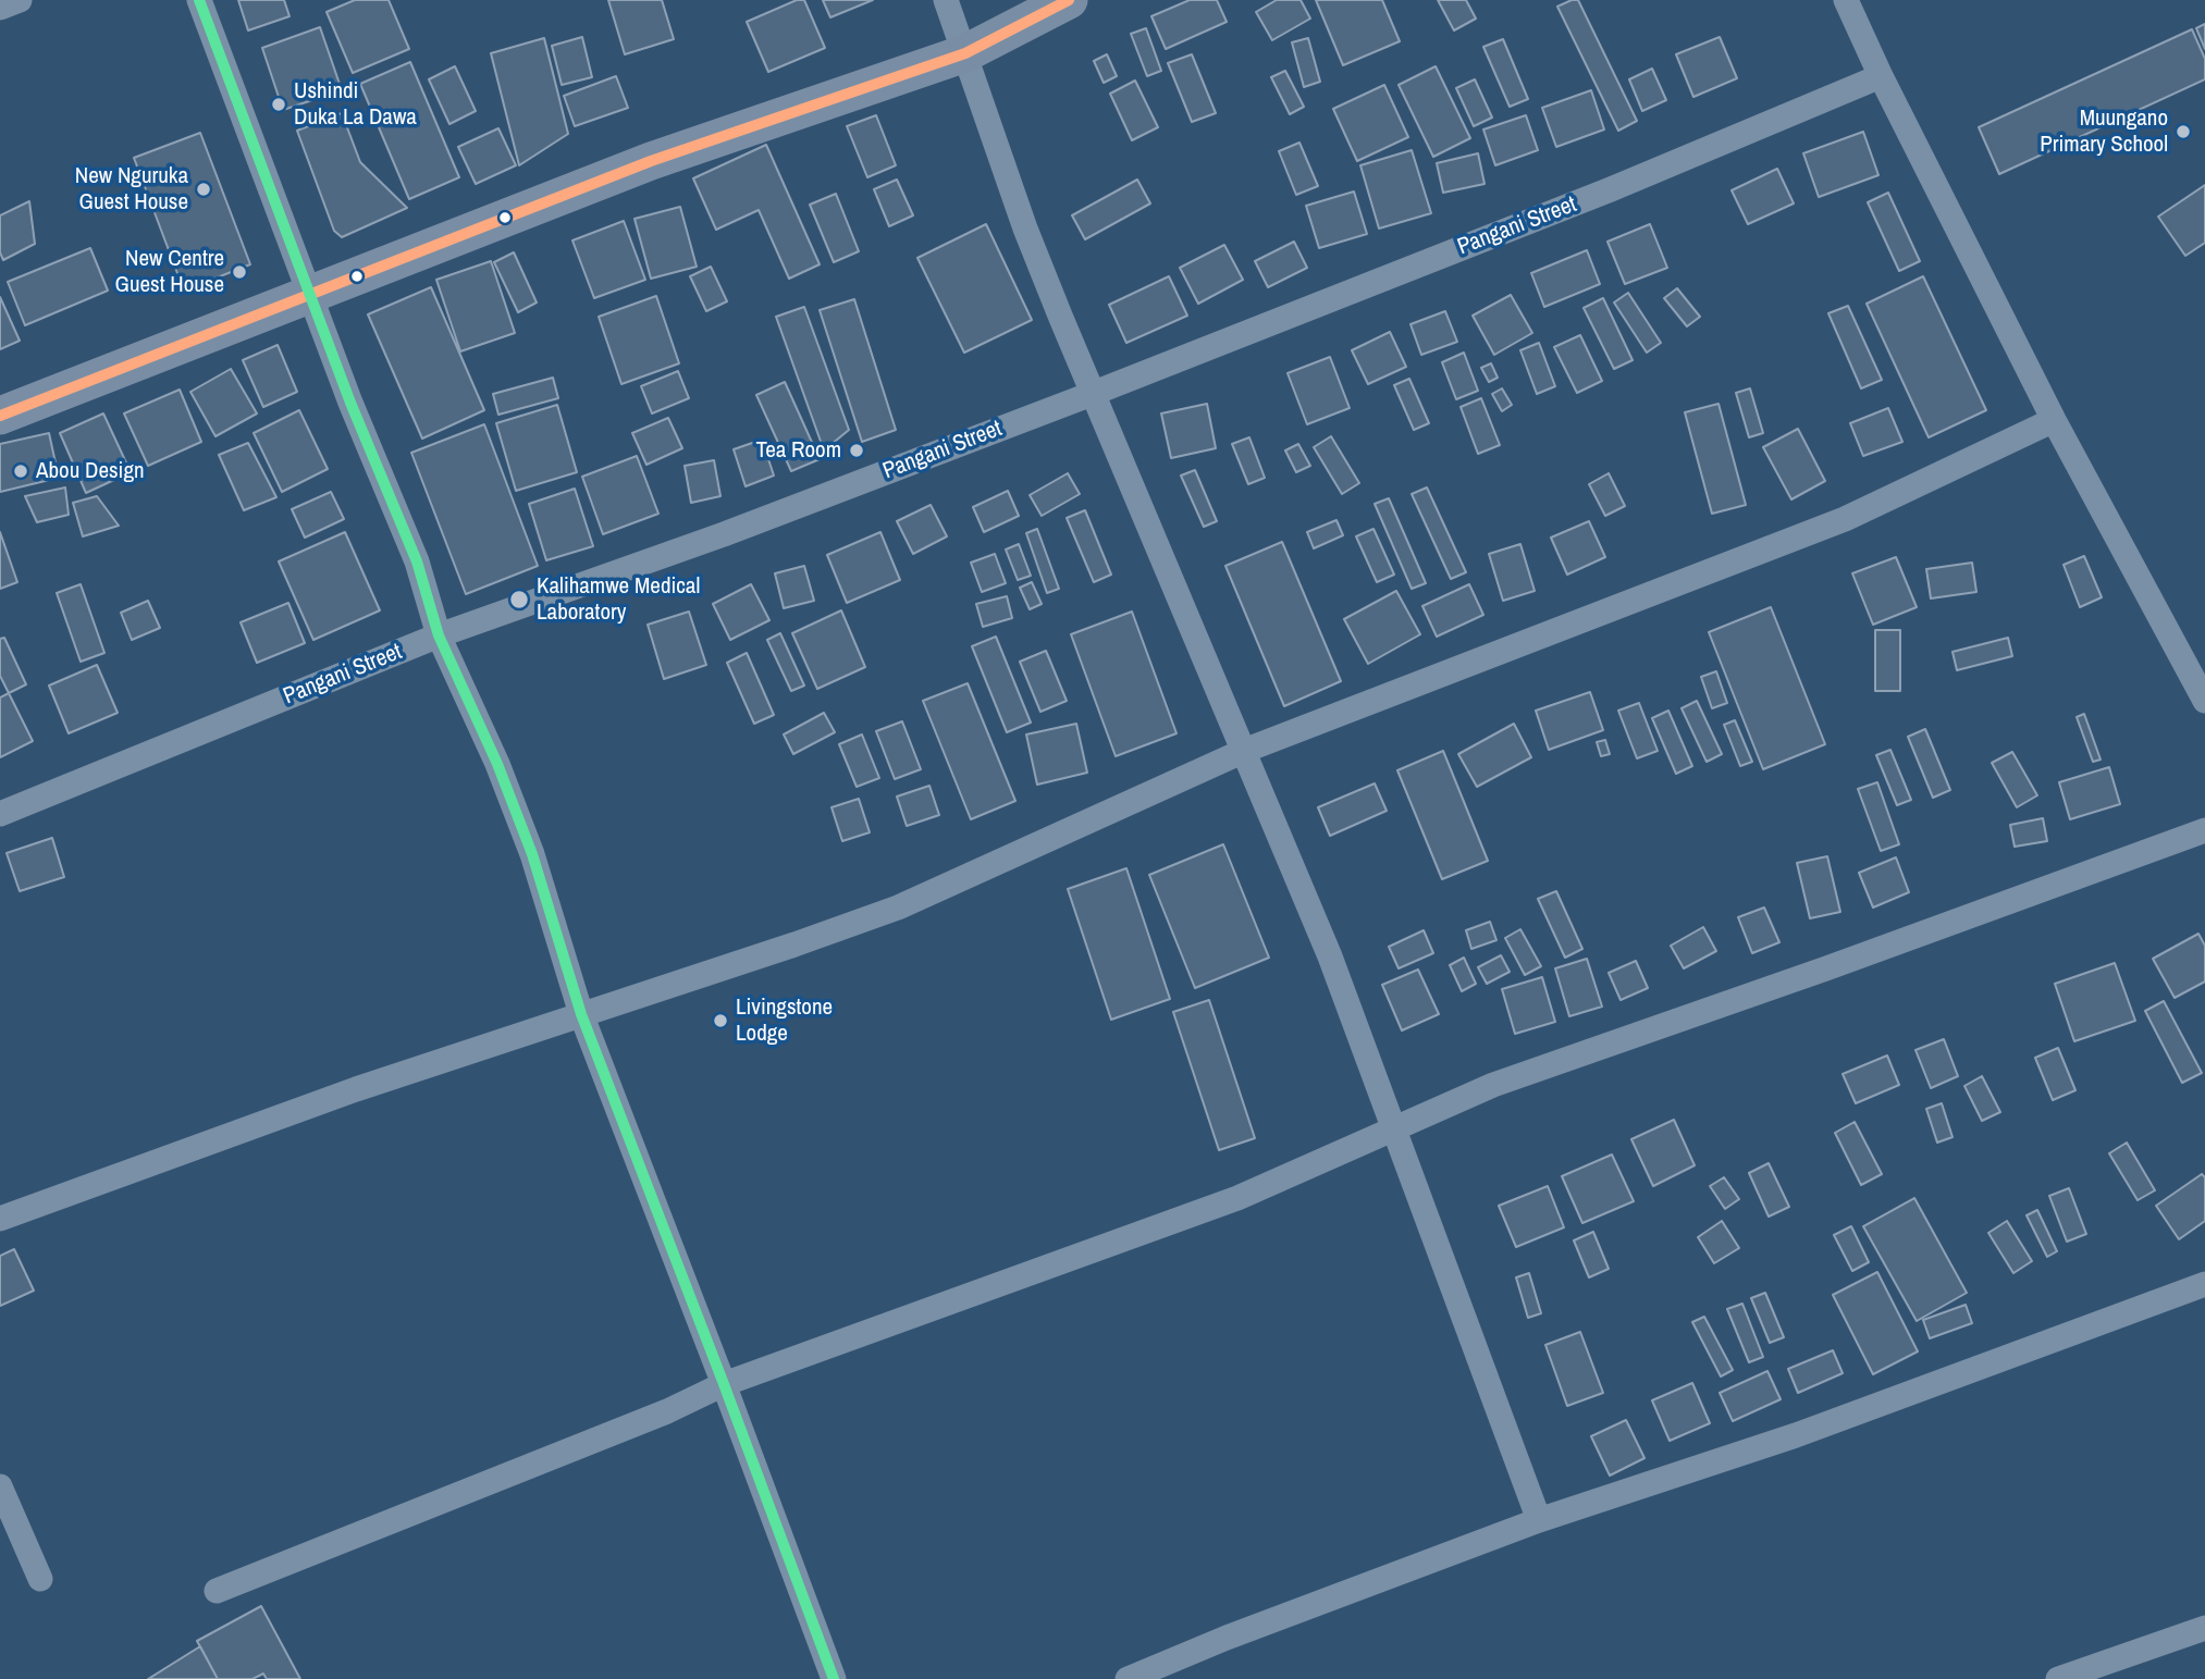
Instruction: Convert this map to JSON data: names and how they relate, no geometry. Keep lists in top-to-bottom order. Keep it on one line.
{"streets":{"street":["Pangani Street"]},"places":["Ushindi Duka La Dawa","Muungano Primary School","New Nguruka Guest House","New Centre Guest House","Tea Room","Abou Design","Kalihamwe Medical Laboratory","Livingstone Lodge"]}
